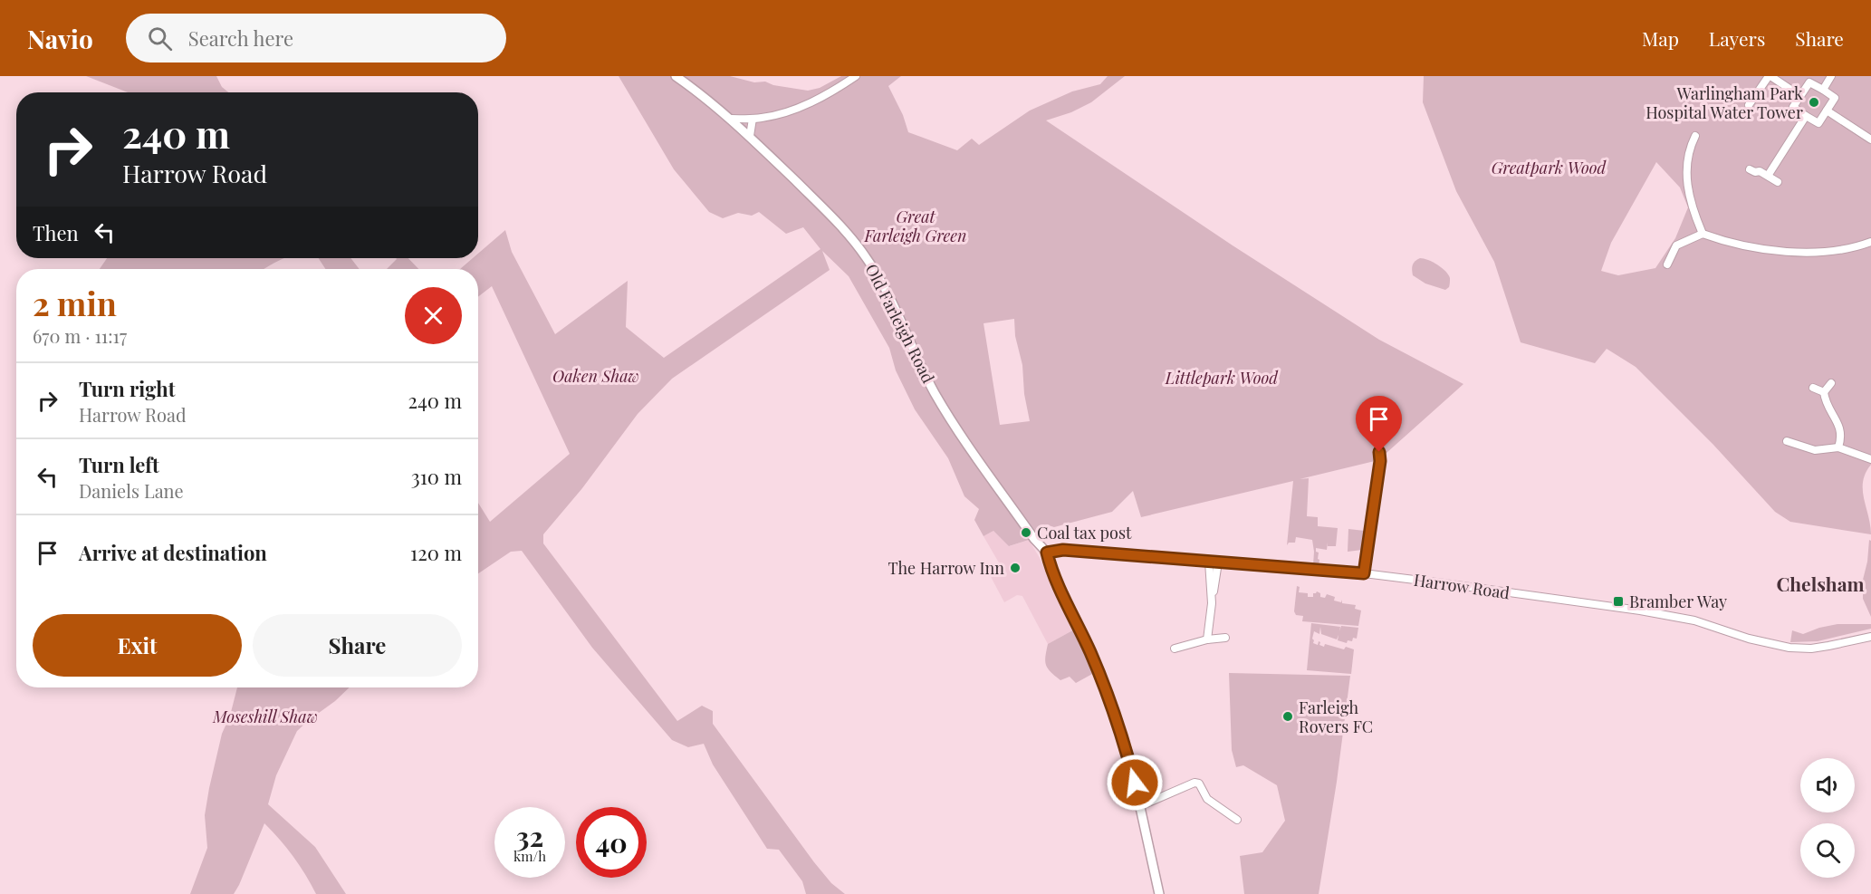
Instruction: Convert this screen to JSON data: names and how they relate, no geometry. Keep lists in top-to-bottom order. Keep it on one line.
{"streets":{"street":["Old Farleigh Road","Harrow Road"]},"crossings":[["Old Farleigh Road","Harrow Road"]],"districts":["Chelsham"],"parks":["Greatpark Wood","Great Farleigh Green","Oaken Shaw","Littlepark Wood","Moseshill Shaw"],"places":{"other":["Warlingham Park Hospital Water Tower","Coal tax post","The Harrow Inn","Farleigh Rovers FC"],"transit":["Bramber Way"]},"page":{"header":"Navio","search":"Search here","nav":["Map","Layers","Share"],"turn":["240 m","Harrow Road"],"then":"Then","heading":["2 min","670 m · 11:17"],"list":[{"name":"Turn right","note":"Harrow Road","value":"240 m"},{"name":"Turn left","note":"Daniels Lane","value":"310 m"},{"name":"Arrive at destination","value":"120 m"}],"buttons":["Exit","Share"],"speed":"32 km/h","limit":"40"}}
